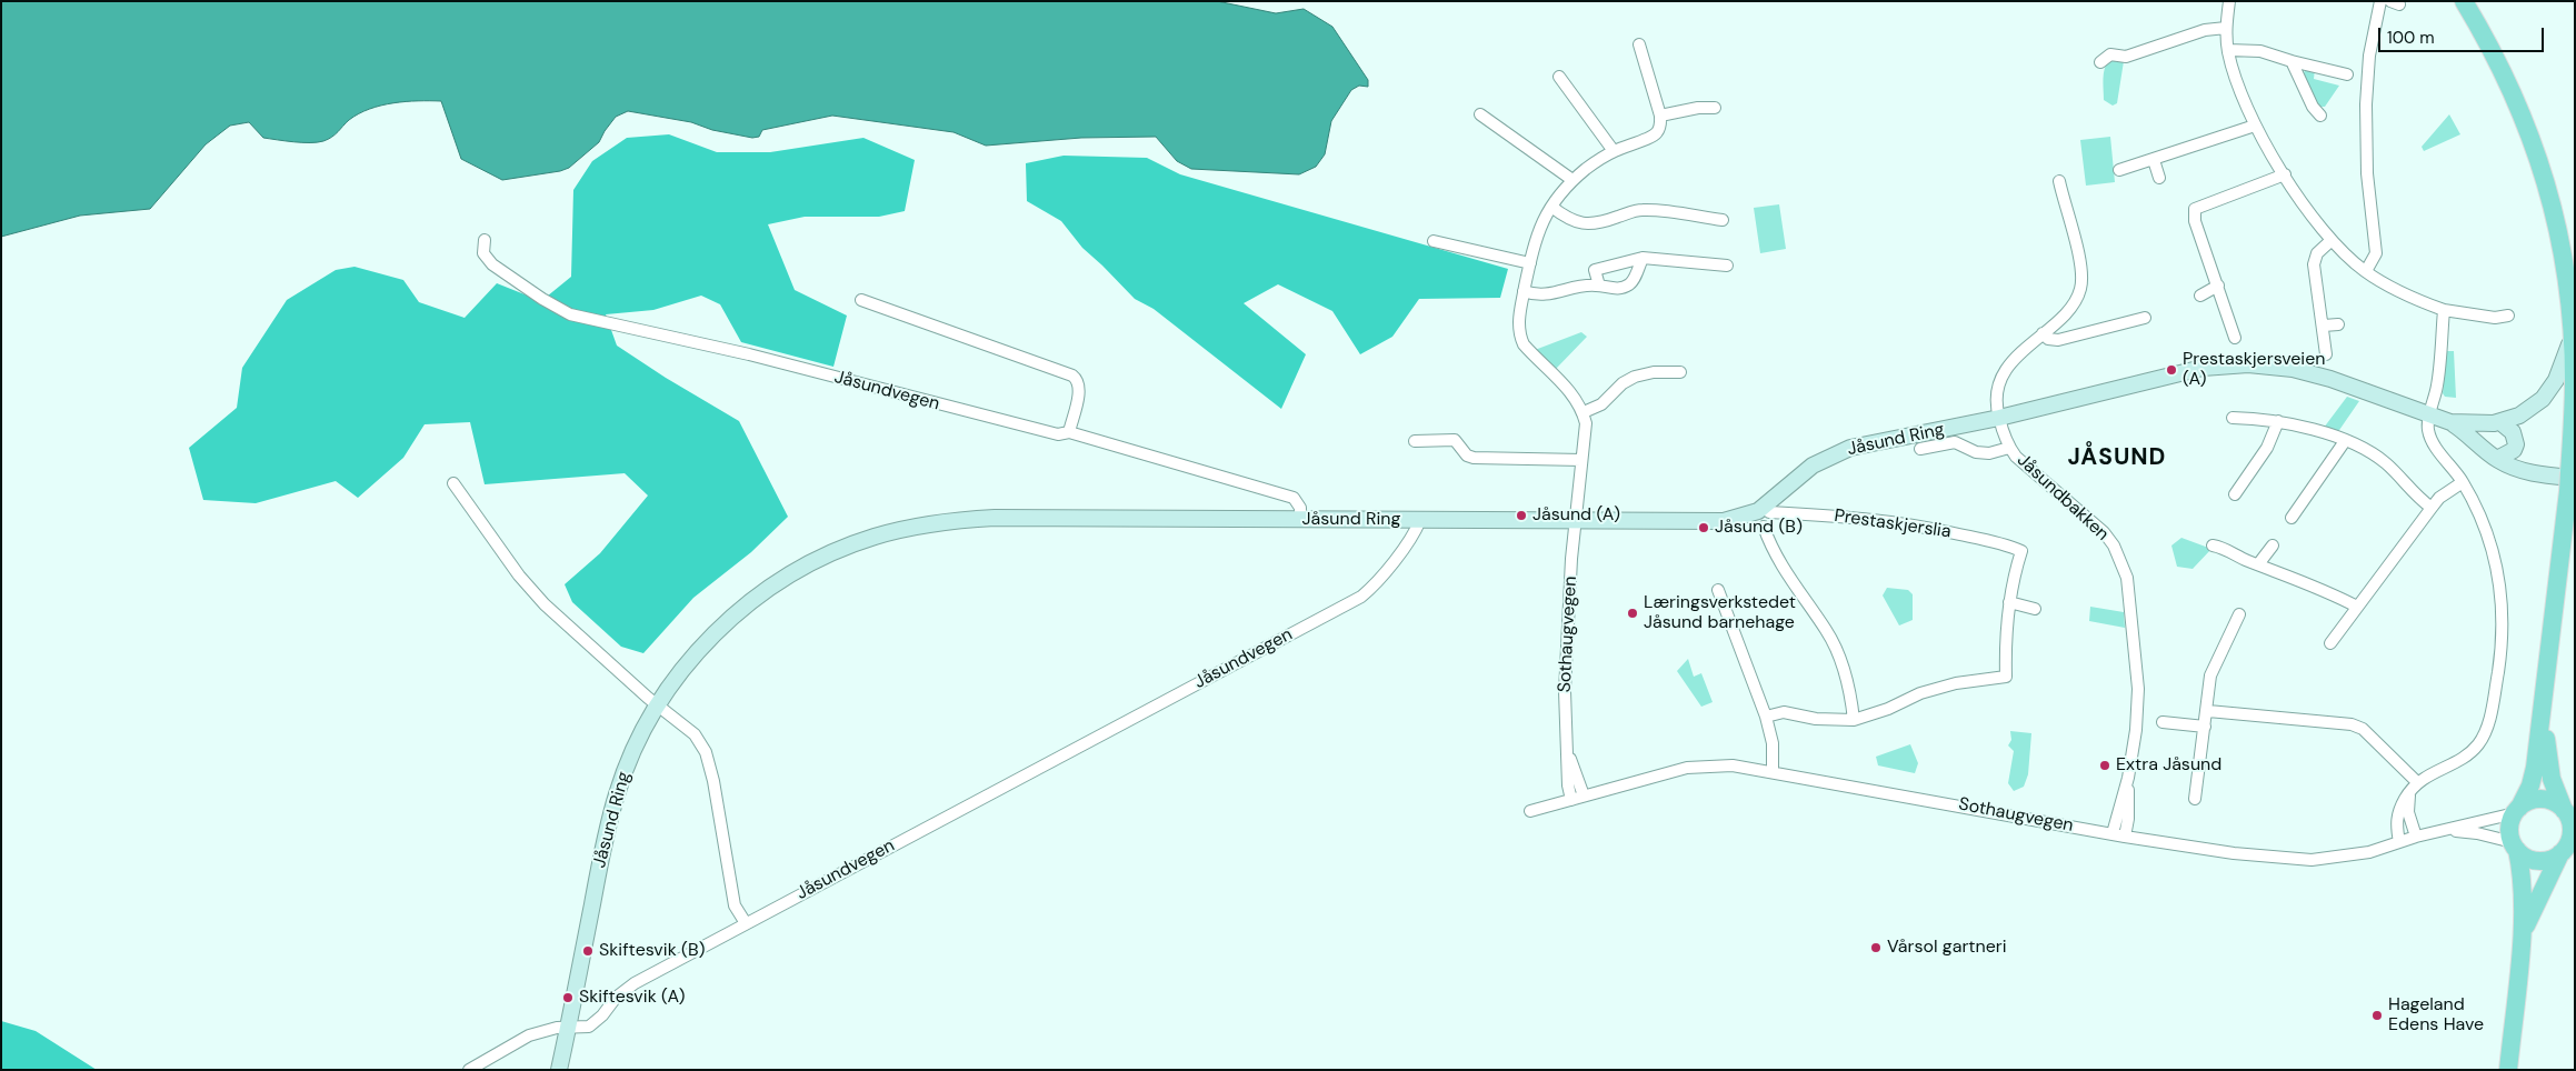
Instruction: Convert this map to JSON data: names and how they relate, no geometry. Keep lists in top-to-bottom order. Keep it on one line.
{"streets":{"main road":["Jåsund Ring"],"street":["Jåsundvegen","Jåsundbakken","Prestaskjerslia","Sothaugvegen"]},"crossings":[["Jåsundvegen","Jåsund Ring"],["Jåsund Ring","Jåsundbakken"],["Jåsund Ring","Prestaskjerslia"],["Jåsund Ring","Sothaugvegen"],["Jåsundbakken","Sothaugvegen"]],"districts":["JÅSUND"],"places":["Prestaskjersveien (A)","Jåsund (A)","Jåsund (B)","Læringsverkstedet Jåsund barnehage","Extra Jåsund","Vårsol gartneri","Skiftesvik (B)","Skiftesvik (A)","Hageland Edens Have"],"scale_bar":"100 m"}
